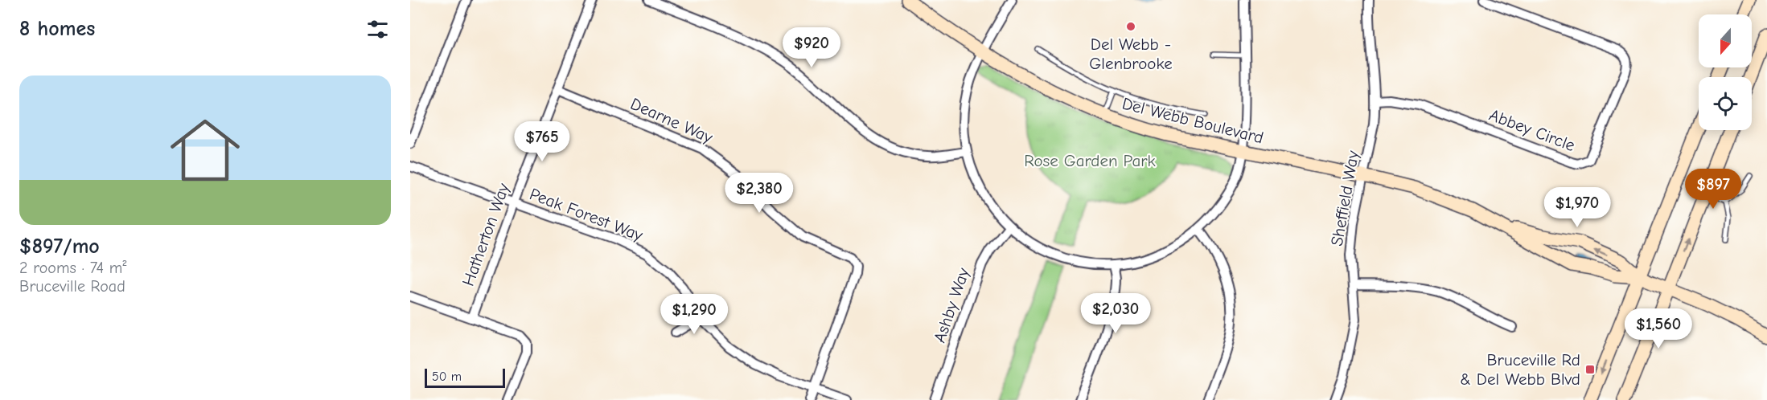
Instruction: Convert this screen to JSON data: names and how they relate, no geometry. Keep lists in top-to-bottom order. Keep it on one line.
{"streets":{"street":["Dearne Way","Del Webb Boulevard","Abbey Circle","Sheffield Way","Peak Forest Way","Hatherton Way","Ashby Way"]},"crossings":[["Dearne Way","Peak Forest Way"],["Dearne Way","Hatherton Way"],["Del Webb Boulevard","Sheffield Way"],["Abbey Circle","Sheffield Way"],["Peak Forest Way","Hatherton Way"]],"parks":["Rose Garden Park"],"places":{"other":["Del Webb - Glenbrooke"],"transit":["Bruceville Rd & Del Webb Blvd"]},"scale_bar":"50 m","north":"bottom","page":{"heading":"8 homes","price":["$920","$765","$897","$2,380","$1,970","$2,030","$1,290","$1,560"],"list":[{"name":"$897/mo","note":"2 rooms · 74 m² · Bruceville Road"}],"scale":"50 m"}}
